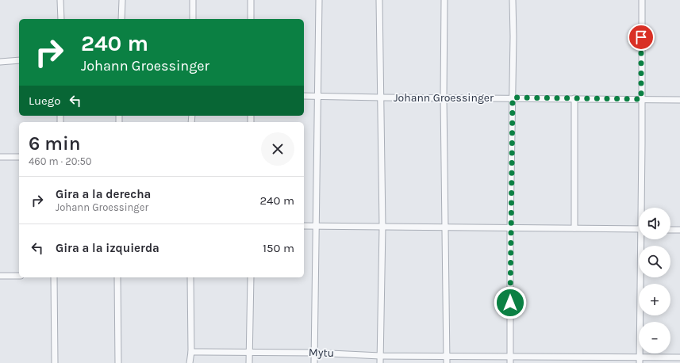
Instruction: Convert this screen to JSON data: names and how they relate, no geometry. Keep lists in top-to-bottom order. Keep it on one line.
{"streets":{"street":["Johann Groessinger","Mytu"]},"page":{"turn":["240 m","Johann Groessinger"],"then":"Luego","heading":["6 min","460 m · 20:50"],"list":[{"name":"Gira a la derecha","note":"Johann Groessinger","value":"240 m"},{"name":"Gira a la izquierda","value":"150 m"}],"map_buttons":["+","−"]}}
